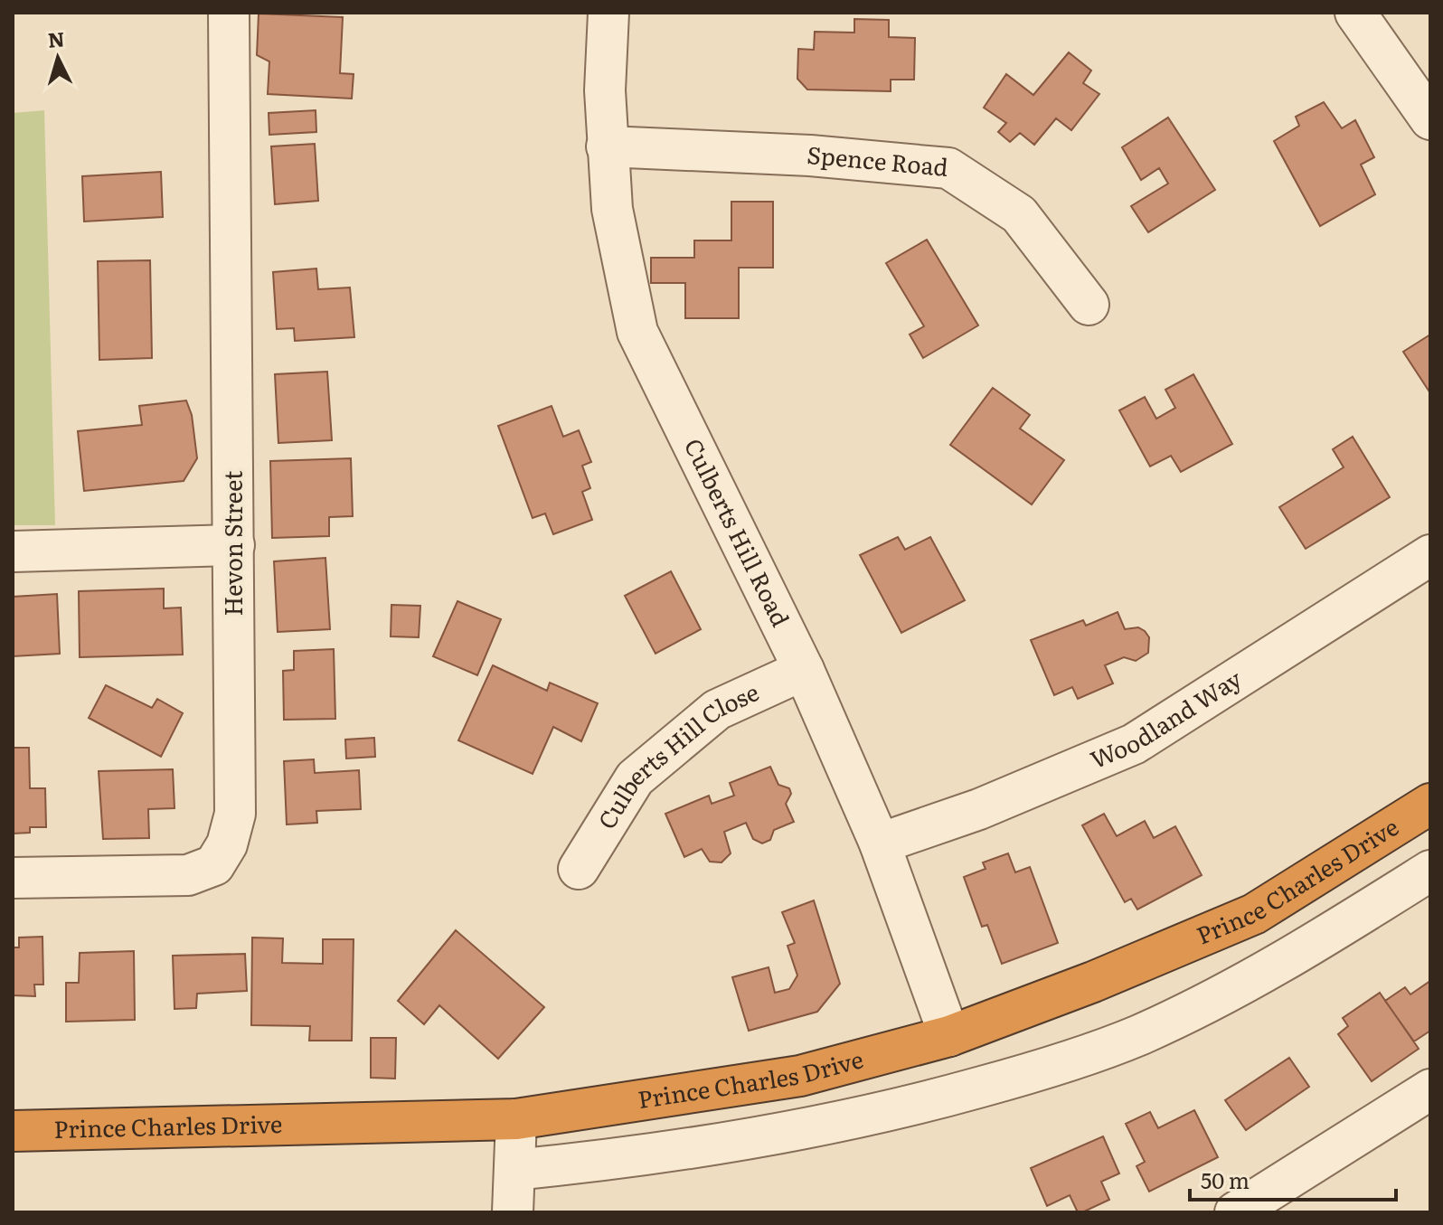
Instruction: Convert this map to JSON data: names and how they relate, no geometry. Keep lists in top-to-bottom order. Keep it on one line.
{"streets":{"highway":["Prince Charles Drive"],"street":["Spence Road","Culberts Hill Road","Hevon Street","Woodland Way","Culberts Hill Close"]},"crossings":[["Spence Road","Culberts Hill Road"],["Culberts Hill Road","Woodland Way"],["Culberts Hill Road","Culberts Hill Close"],["Culberts Hill Road","Prince Charles Drive"]],"scale_bar":"50 m","north":"top"}
